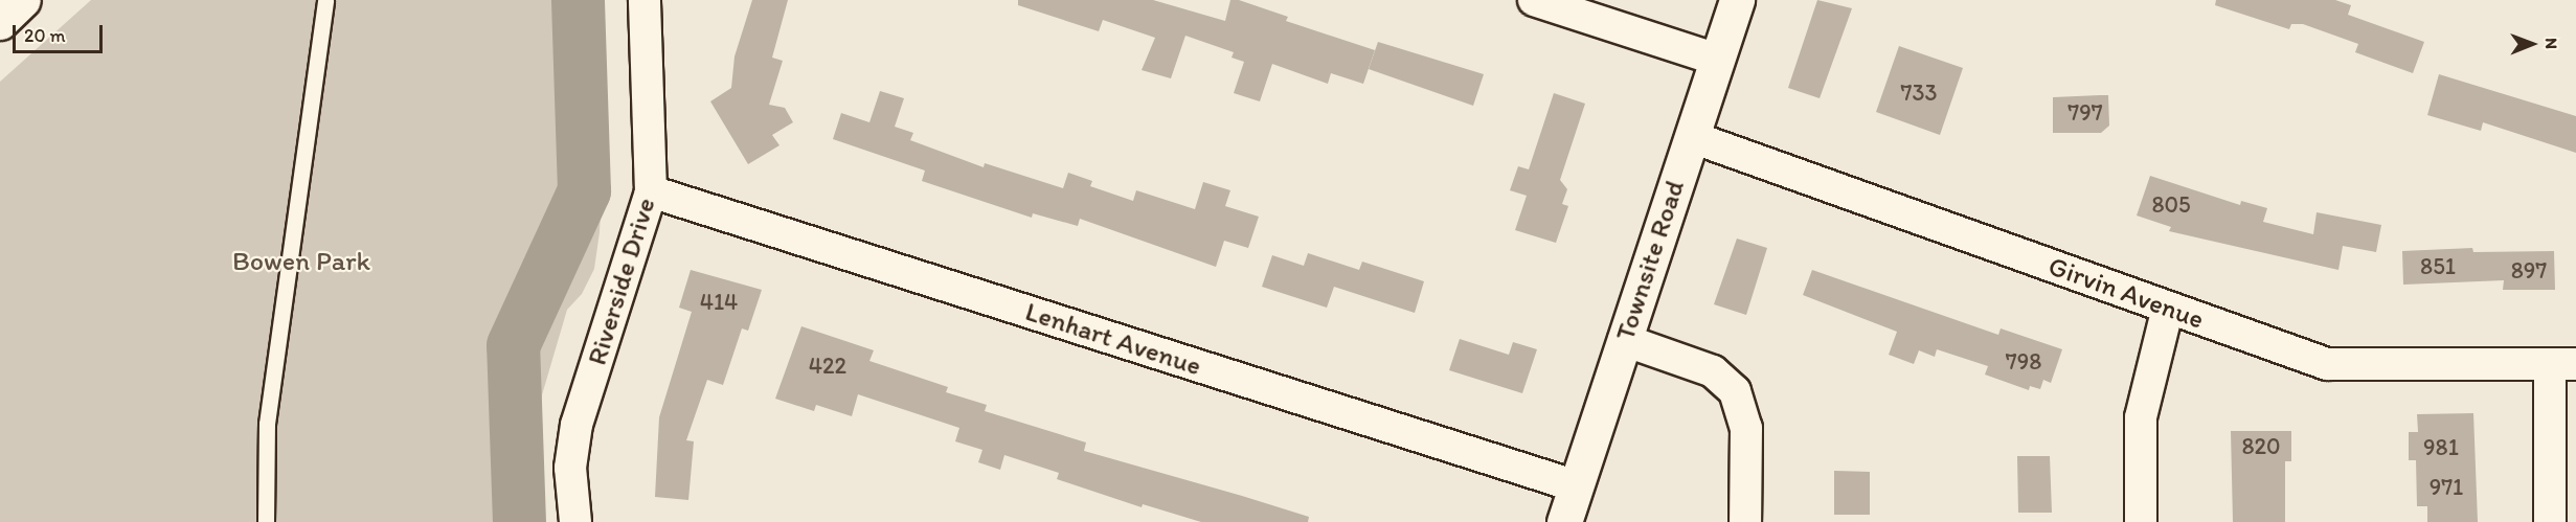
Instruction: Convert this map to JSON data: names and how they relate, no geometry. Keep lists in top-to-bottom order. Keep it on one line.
{"streets":{"street":["Townsite Road","Riverside Drive","Girvin Avenue","Lenhart Avenue"]},"crossings":[["Townsite Road","Girvin Avenue"],["Townsite Road","Lenhart Avenue"],["Riverside Drive","Lenhart Avenue"]],"parks":["Bowen Park"],"house_numbers":["733","797","805","851","897","414","798","422","820","981","971"],"scale_bar":"20 m","north":"right"}
